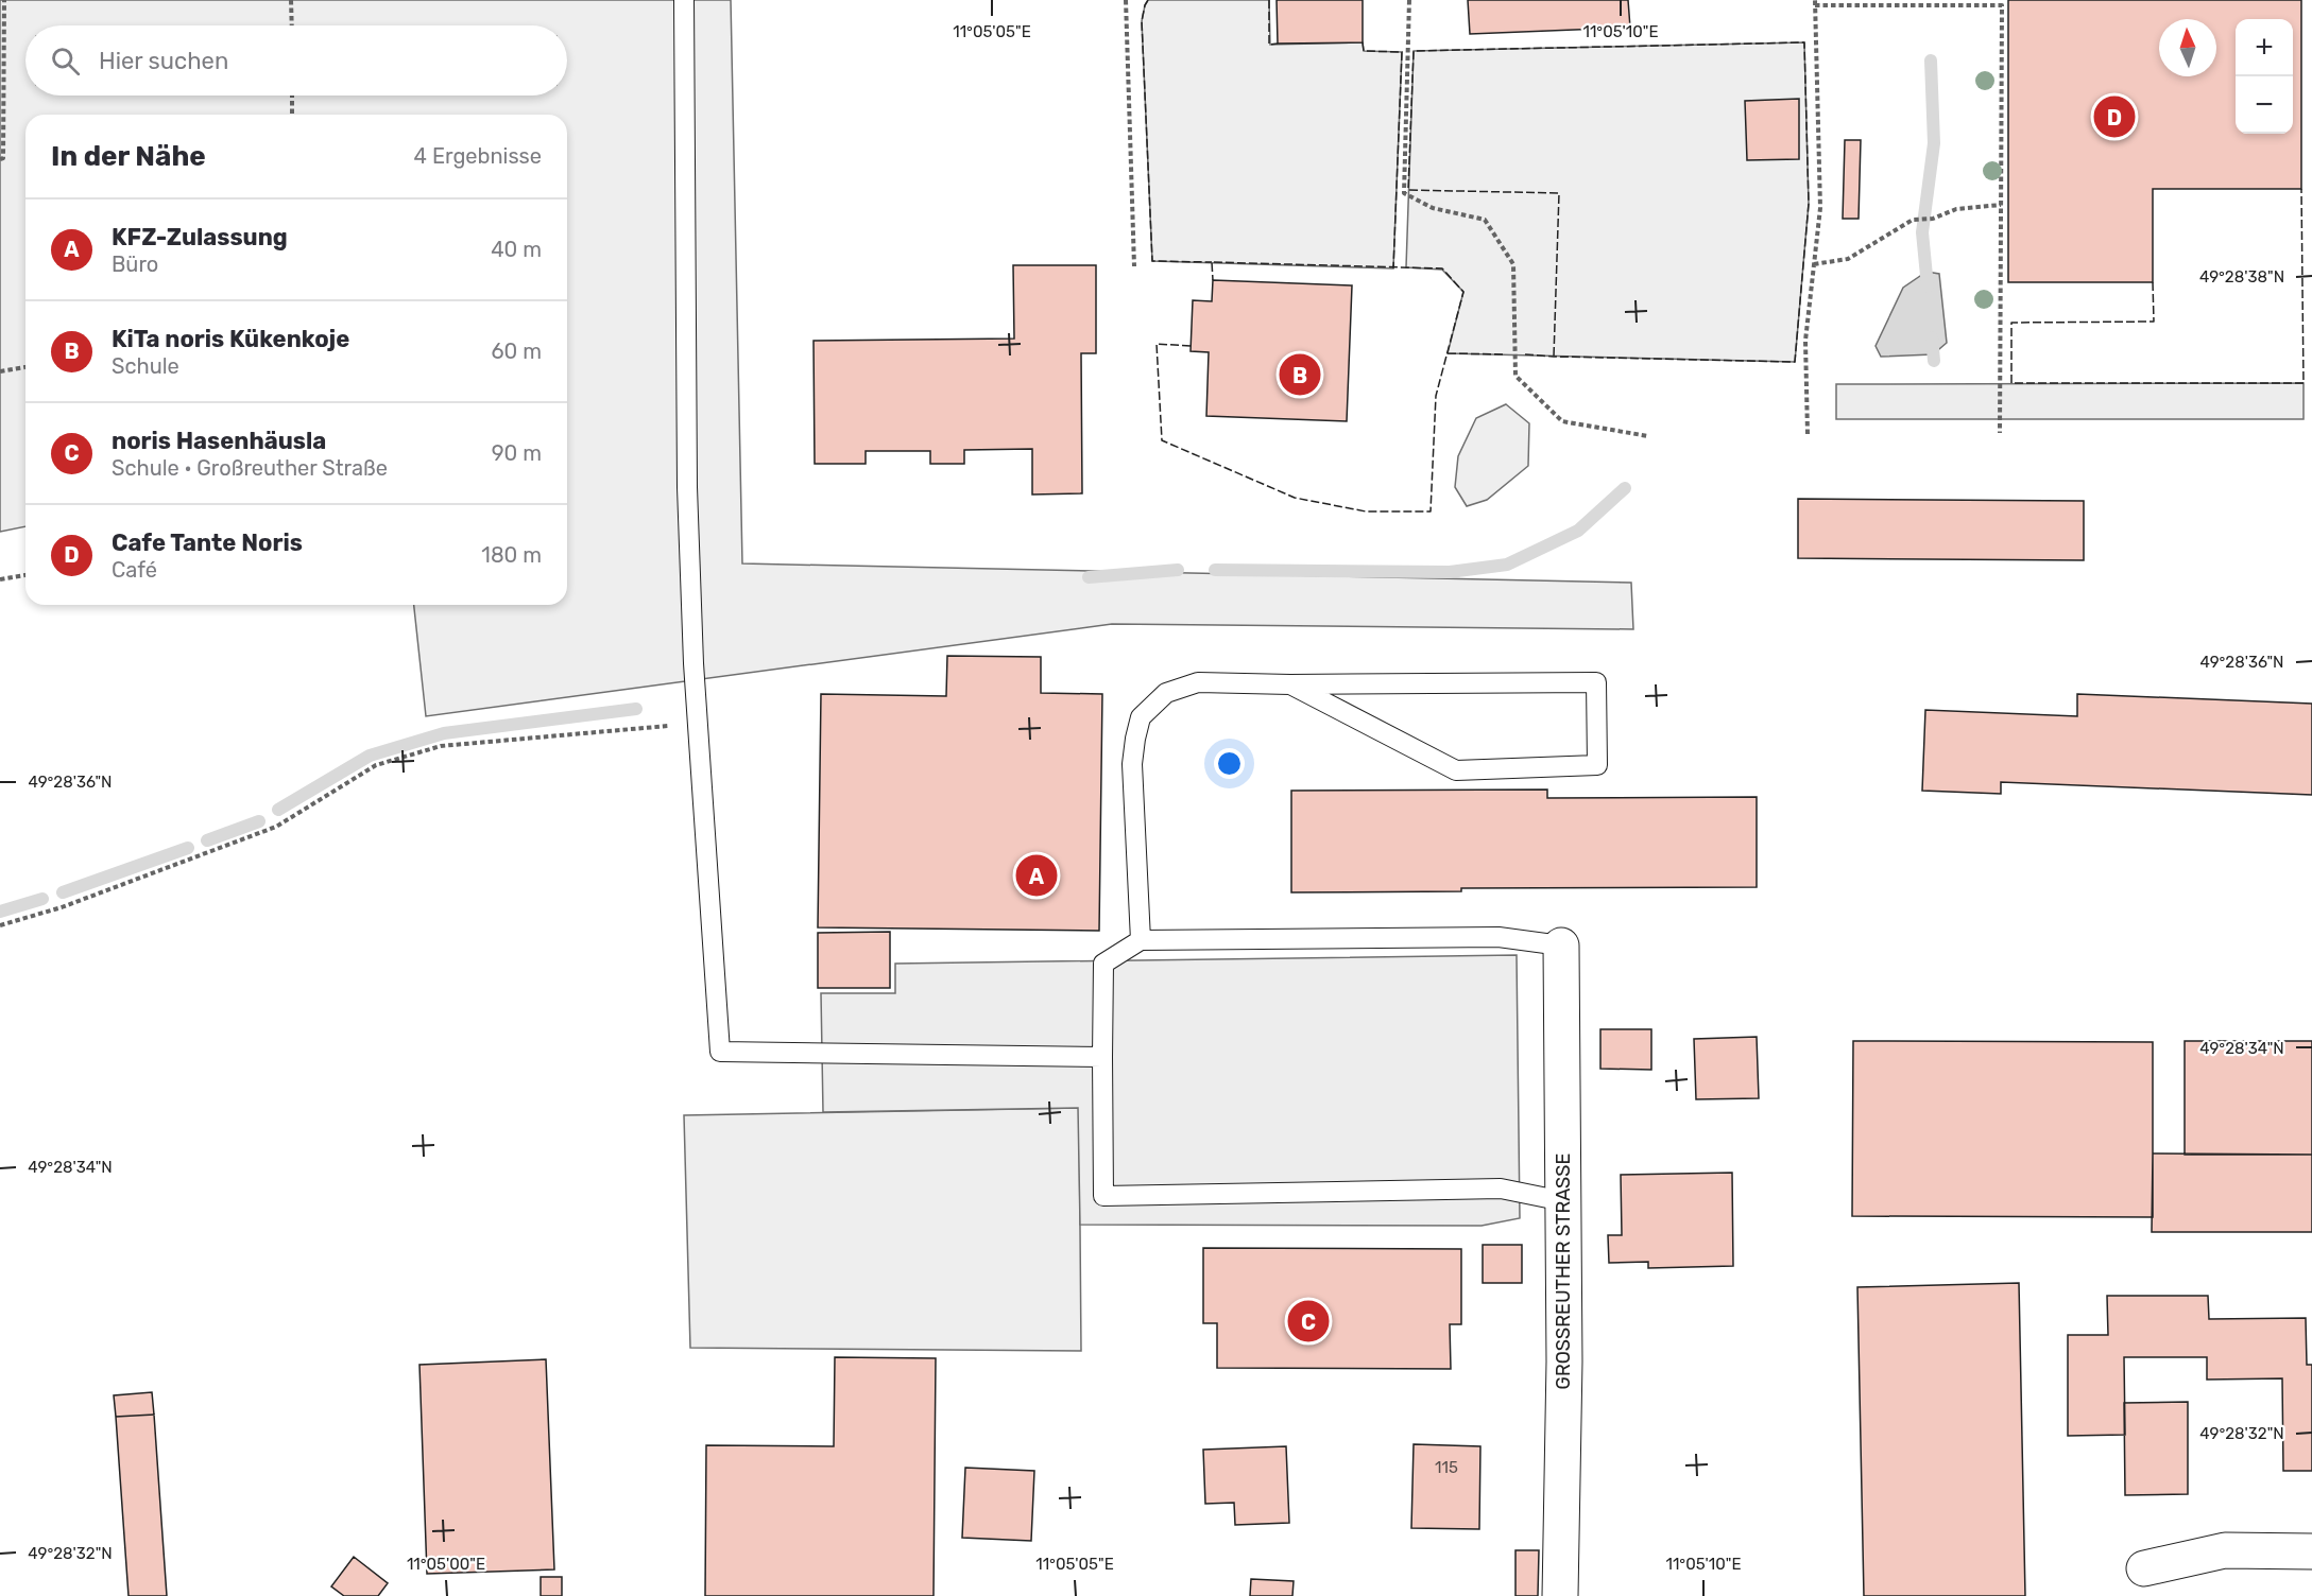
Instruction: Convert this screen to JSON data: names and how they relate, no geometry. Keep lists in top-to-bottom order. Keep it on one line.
{"streets":{"street":["GROSSREUTHER STRASSE"]},"house_numbers":["115"],"north":"top","page":{"map_buttons":["+","−"],"search":"Hier suchen","pins":["D","B","A","C"],"heading":["In der Nähe","4 Ergebnisse"],"list":[{"mark":"A","name":"KFZ-Zulassung","note":"Büro","value":"40 m"},{"mark":"B","name":"KiTa noris Kükenkoje","note":"Schule","value":"60 m"},{"mark":"C","name":"noris Hasenhäusla","note":"Schule · Großreuther Straße","value":"90 m"},{"mark":"D","name":"Cafe Tante Noris","note":"Café","value":"180 m"}]},"coordinates":["11°05'05\"E","11°05'10\"E","49°28'38\"N","49°28'36\"N","49°28'34\"N","49°28'32\"N","11°05'00\"E"]}
